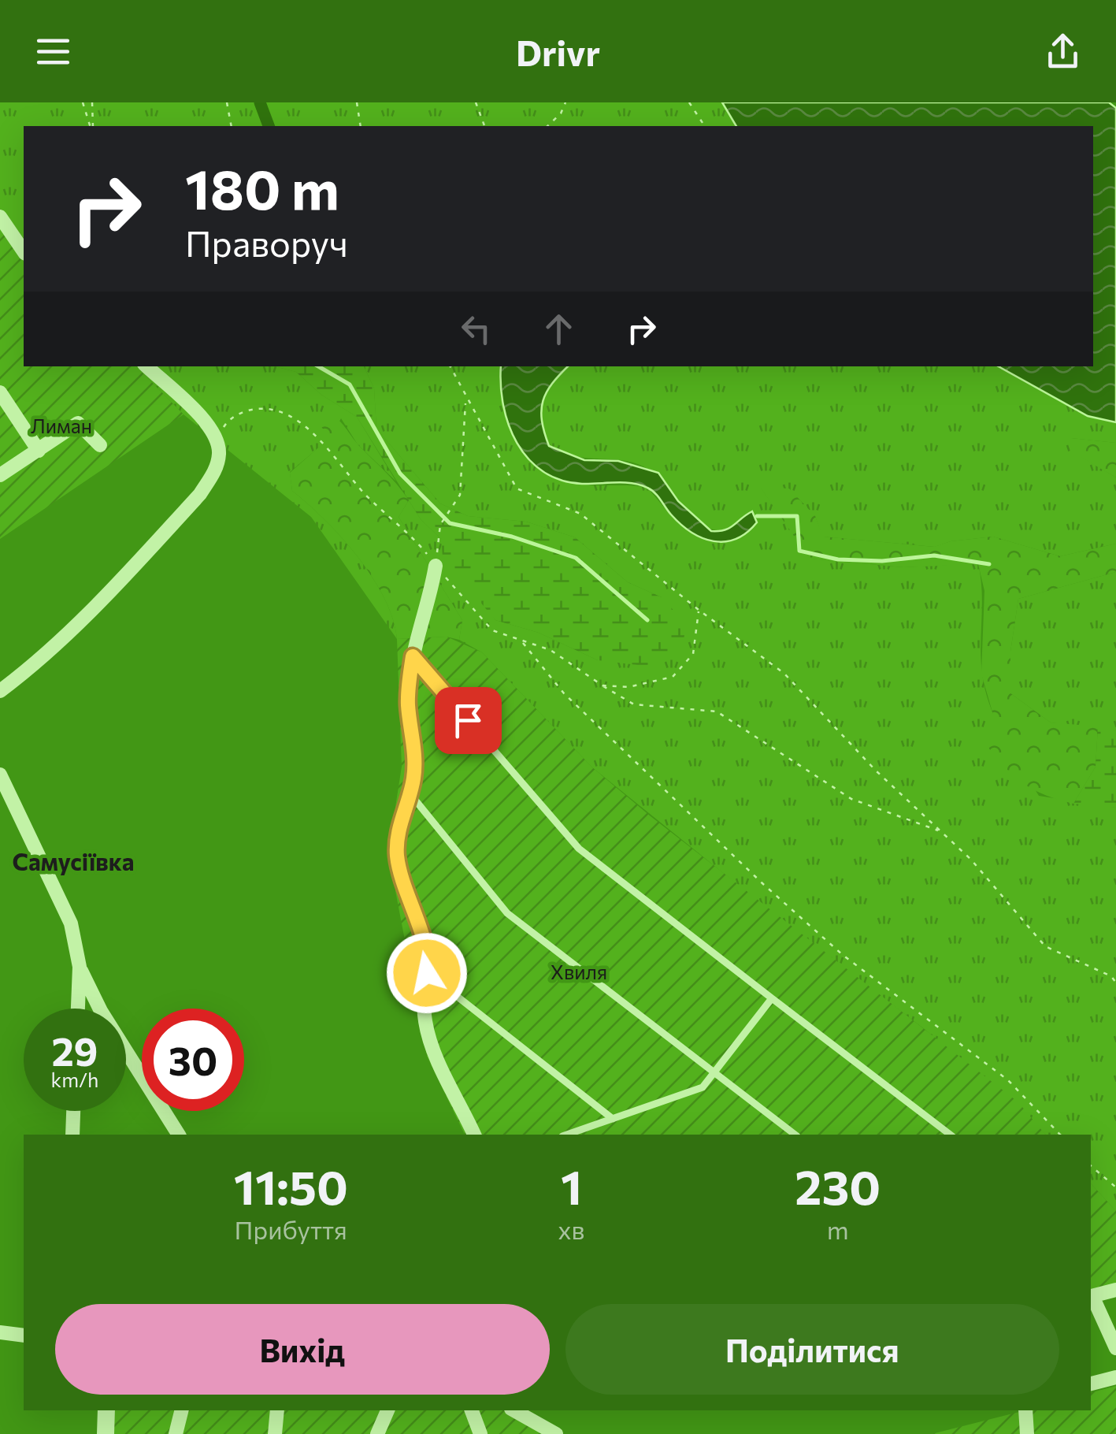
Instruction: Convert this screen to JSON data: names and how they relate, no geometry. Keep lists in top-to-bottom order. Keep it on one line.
{"districts":["Самусіївка"],"parks":["Лиман","Хвиля"],"page":{"header":"Drivr","turn":["180 m","Праворуч"],"speed":"29 km/h","limit":"30","eta":["11:50","Прибуття","1","хв","230","m"],"buttons":["Вихід","Поділитися"]}}
